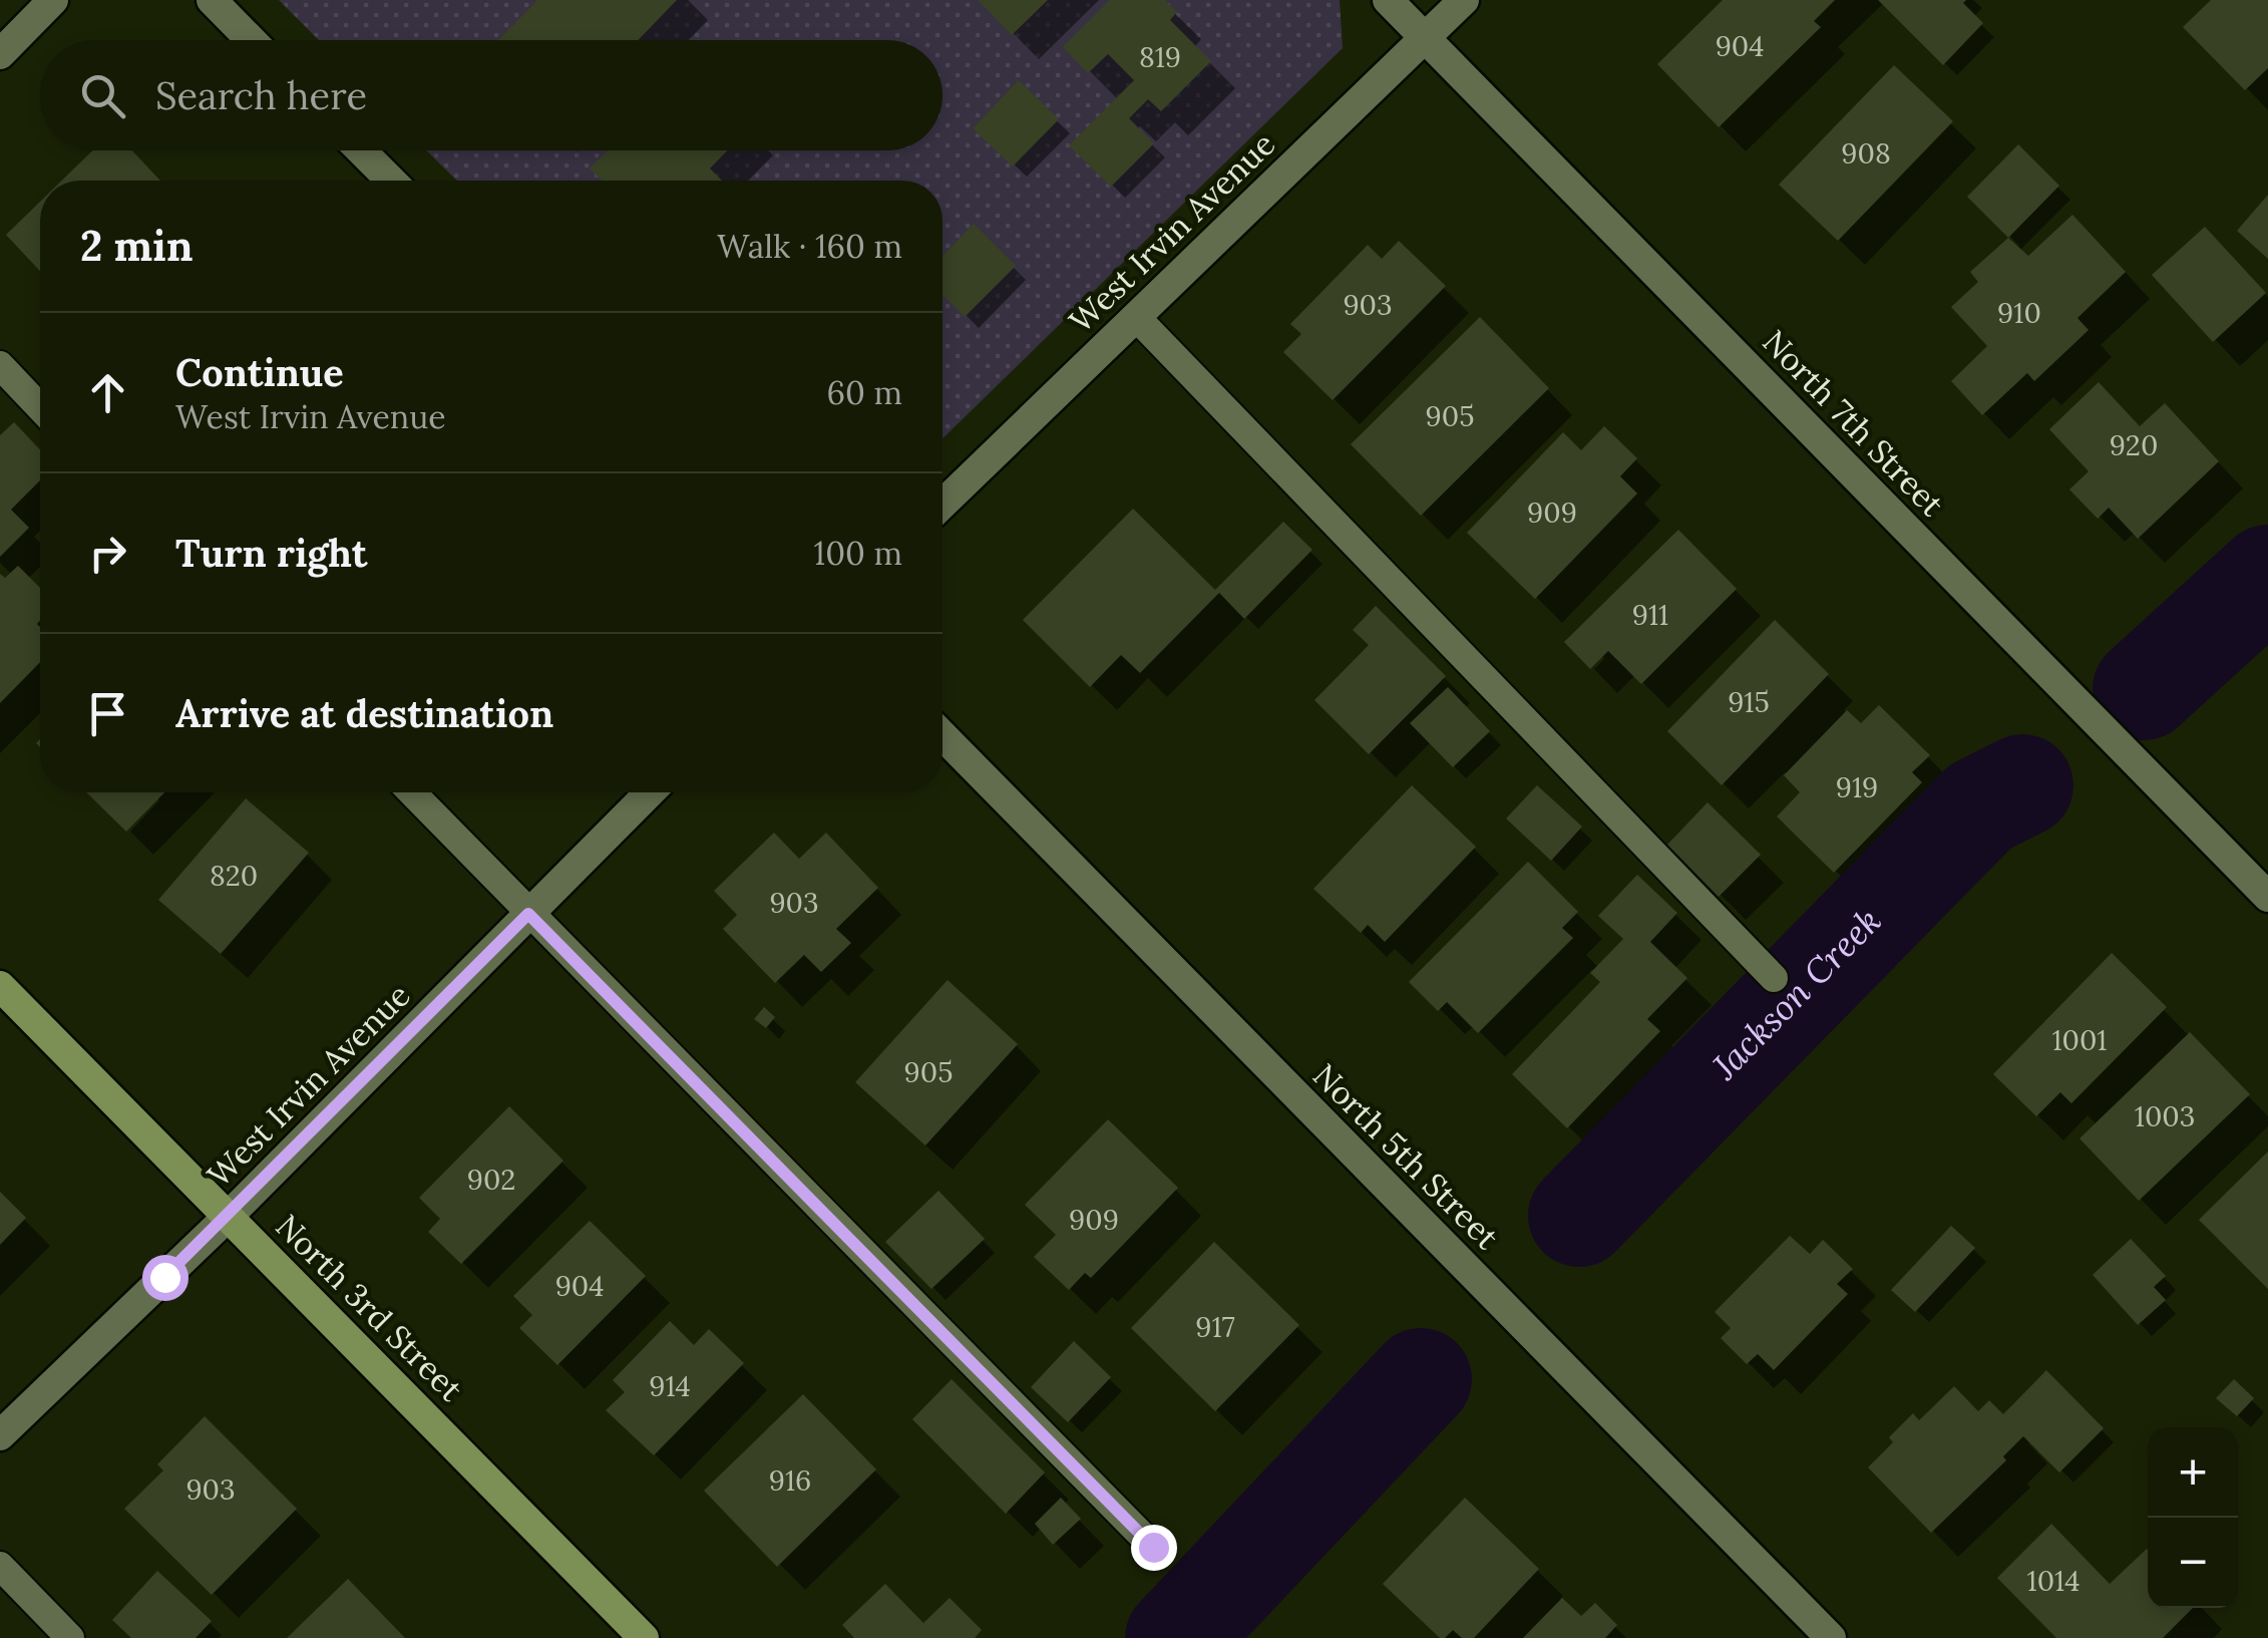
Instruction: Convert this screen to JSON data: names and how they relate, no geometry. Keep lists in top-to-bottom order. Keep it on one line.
{"streets":{"main road":["North 3rd Street"],"street":["West Irvin Avenue","North 7th Street","North 5th Street"]},"crossings":[["West Irvin Avenue","North 7th Street"],["West Irvin Avenue","North 3rd Street"]],"water":["Jackson Creek"],"house_numbers":["904","819","908","903","910","905","920","909","911","915","919","820","903","1001","905","1003","902","909","904","917","914","916","903","1014"],"page":{"search":"Search here","heading":["2 min","Walk · 160 m"],"list":[["Continue","West Irvin Avenue","60 m"],["Turn right","100 m"],"Arrive at destination"],"map_buttons":["+","−"]}}
